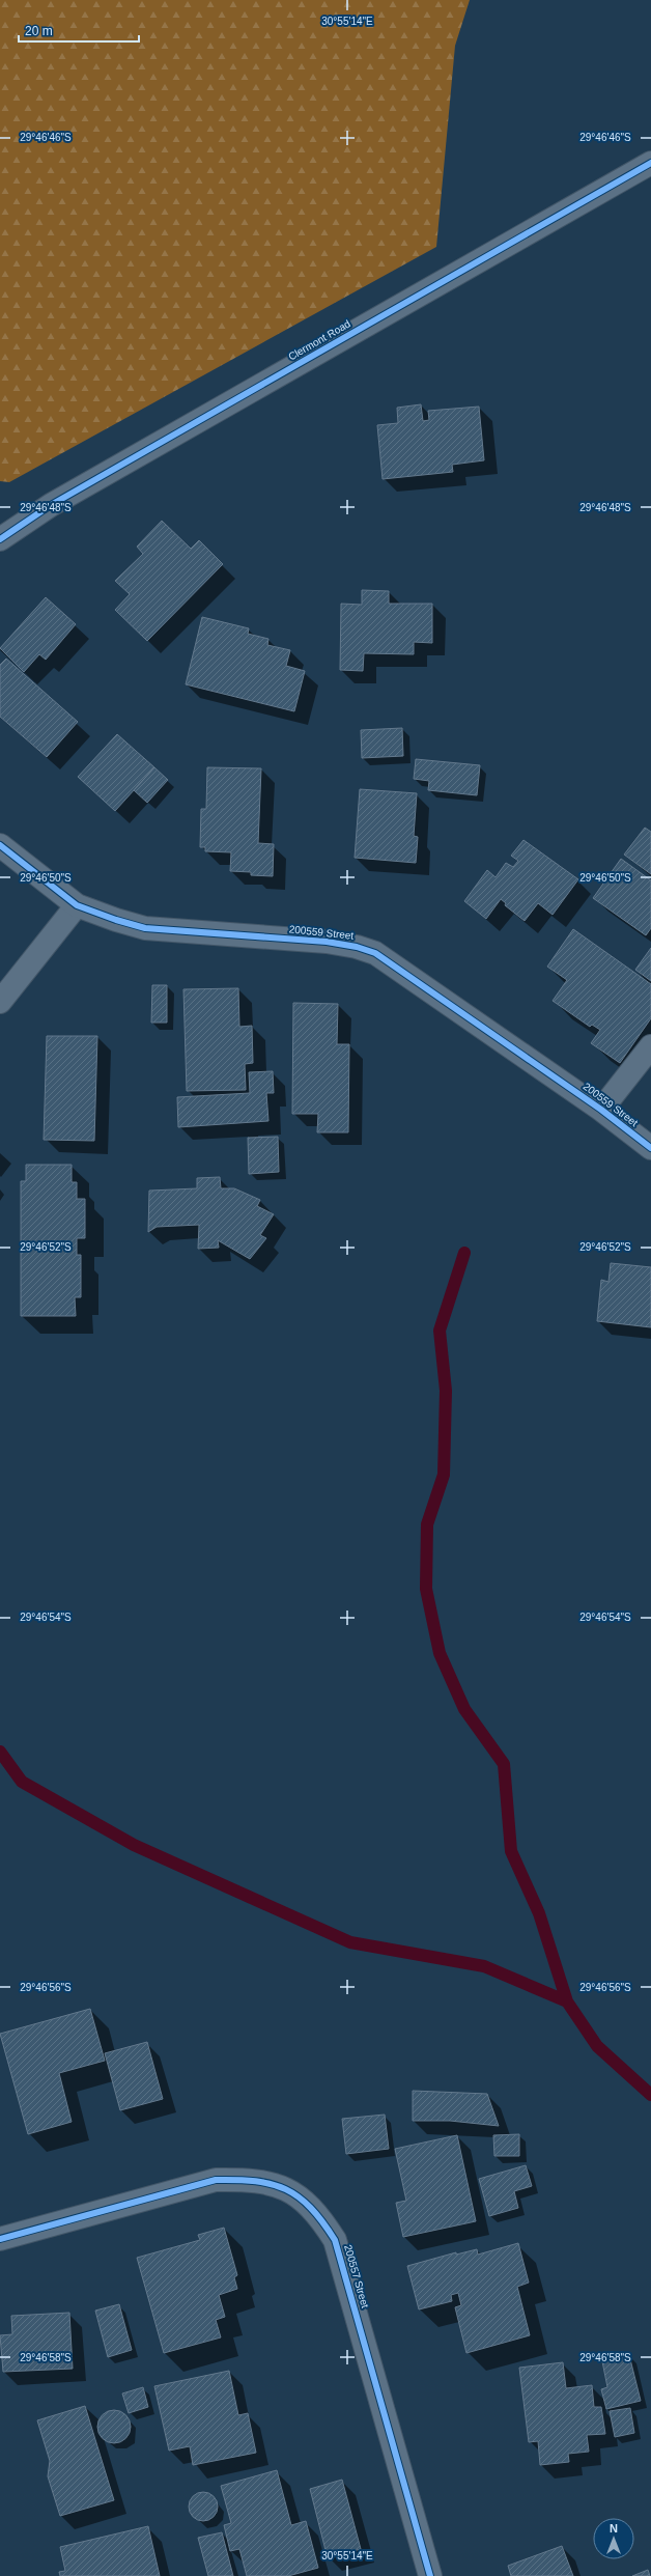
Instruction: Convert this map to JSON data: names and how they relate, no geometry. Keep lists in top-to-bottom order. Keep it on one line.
{"streets":{"street":["Clermont Road","200559 Street","200557 Street"]},"scale_bar":"20 m","north":"top","coordinates":["30°55'14\"E","29°46'46\"S","29°46'48\"S","29°46'50\"S","29°46'52\"S","29°46'54\"S","29°46'56\"S","29°46'58\"S"]}
